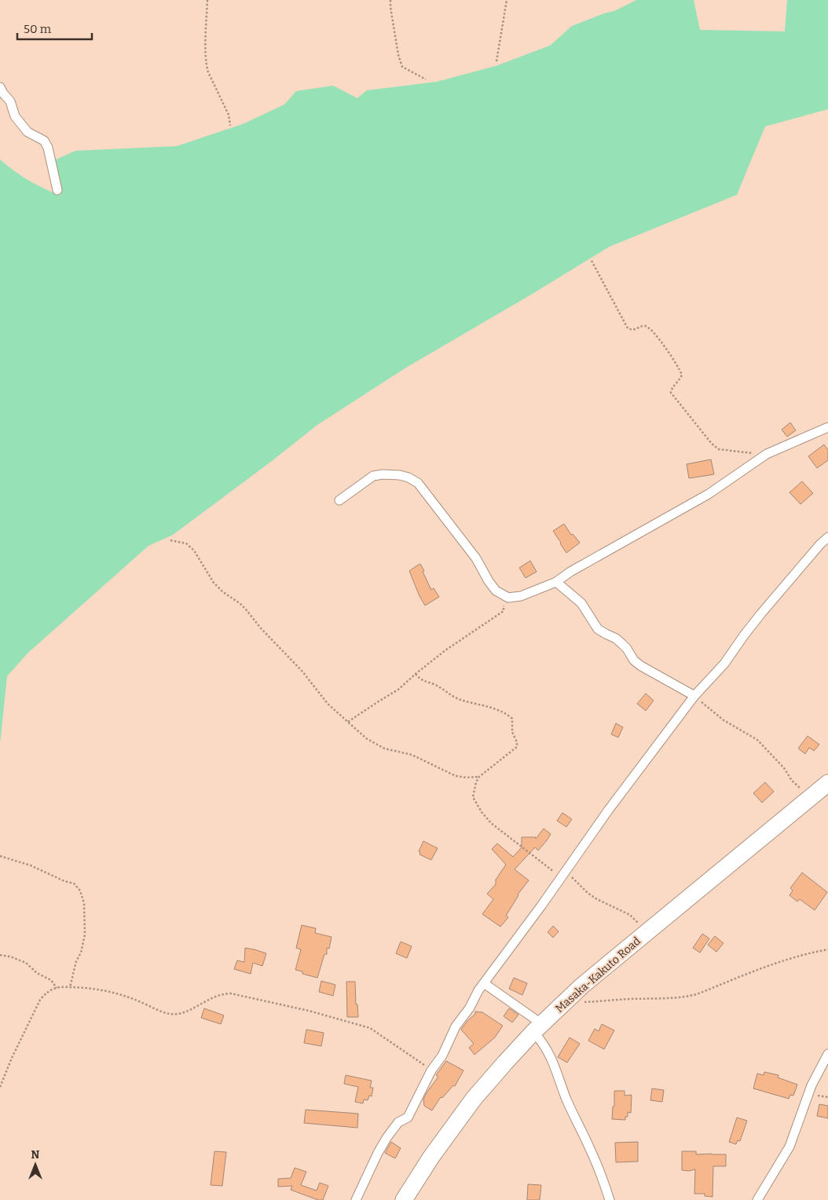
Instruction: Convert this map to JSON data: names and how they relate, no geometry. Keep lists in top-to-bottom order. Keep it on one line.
{"streets":{"highway":["Masaka-Kakuto Road"]},"scale_bar":"50 m","north":"top"}
